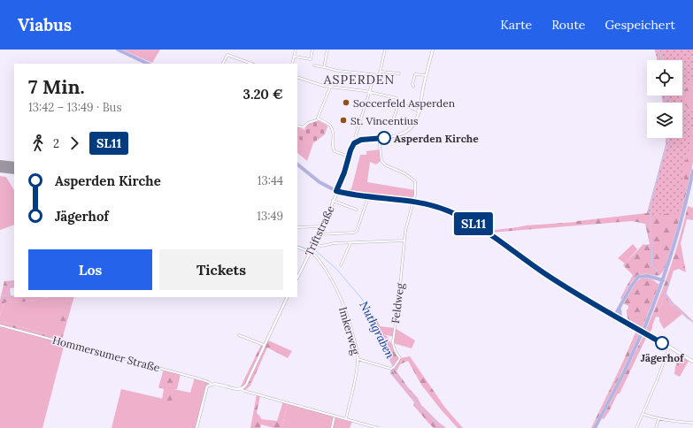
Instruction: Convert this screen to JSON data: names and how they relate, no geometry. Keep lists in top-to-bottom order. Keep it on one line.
{"streets":{"street":["Triftstraße","Feldweg","Imkerweg","Hommersumer Straße"]},"crossings":[["Triftstraße","Imkerweg"],["Feldweg","Imkerweg"]],"districts":["ASPERDEN"],"water":["Nuthgraben"],"places":["Soccerfeld Asperden","St. Vincentius","Asperden Kirche","Jägerhof"],"lines":["bus line SL11"],"page":{"header":"Viabus","nav":["Karte","Route","Gespeichert"],"on_map":"SL11","heading":["7 Min.","13:42 – 13:49 · Bus","3.20 €"],"legs":["2","SL11"],"list":[{"name":"Asperden Kirche","value":"13:44"},{"name":"Jägerhof","value":"13:49"}],"buttons":["Los","Tickets"]}}
